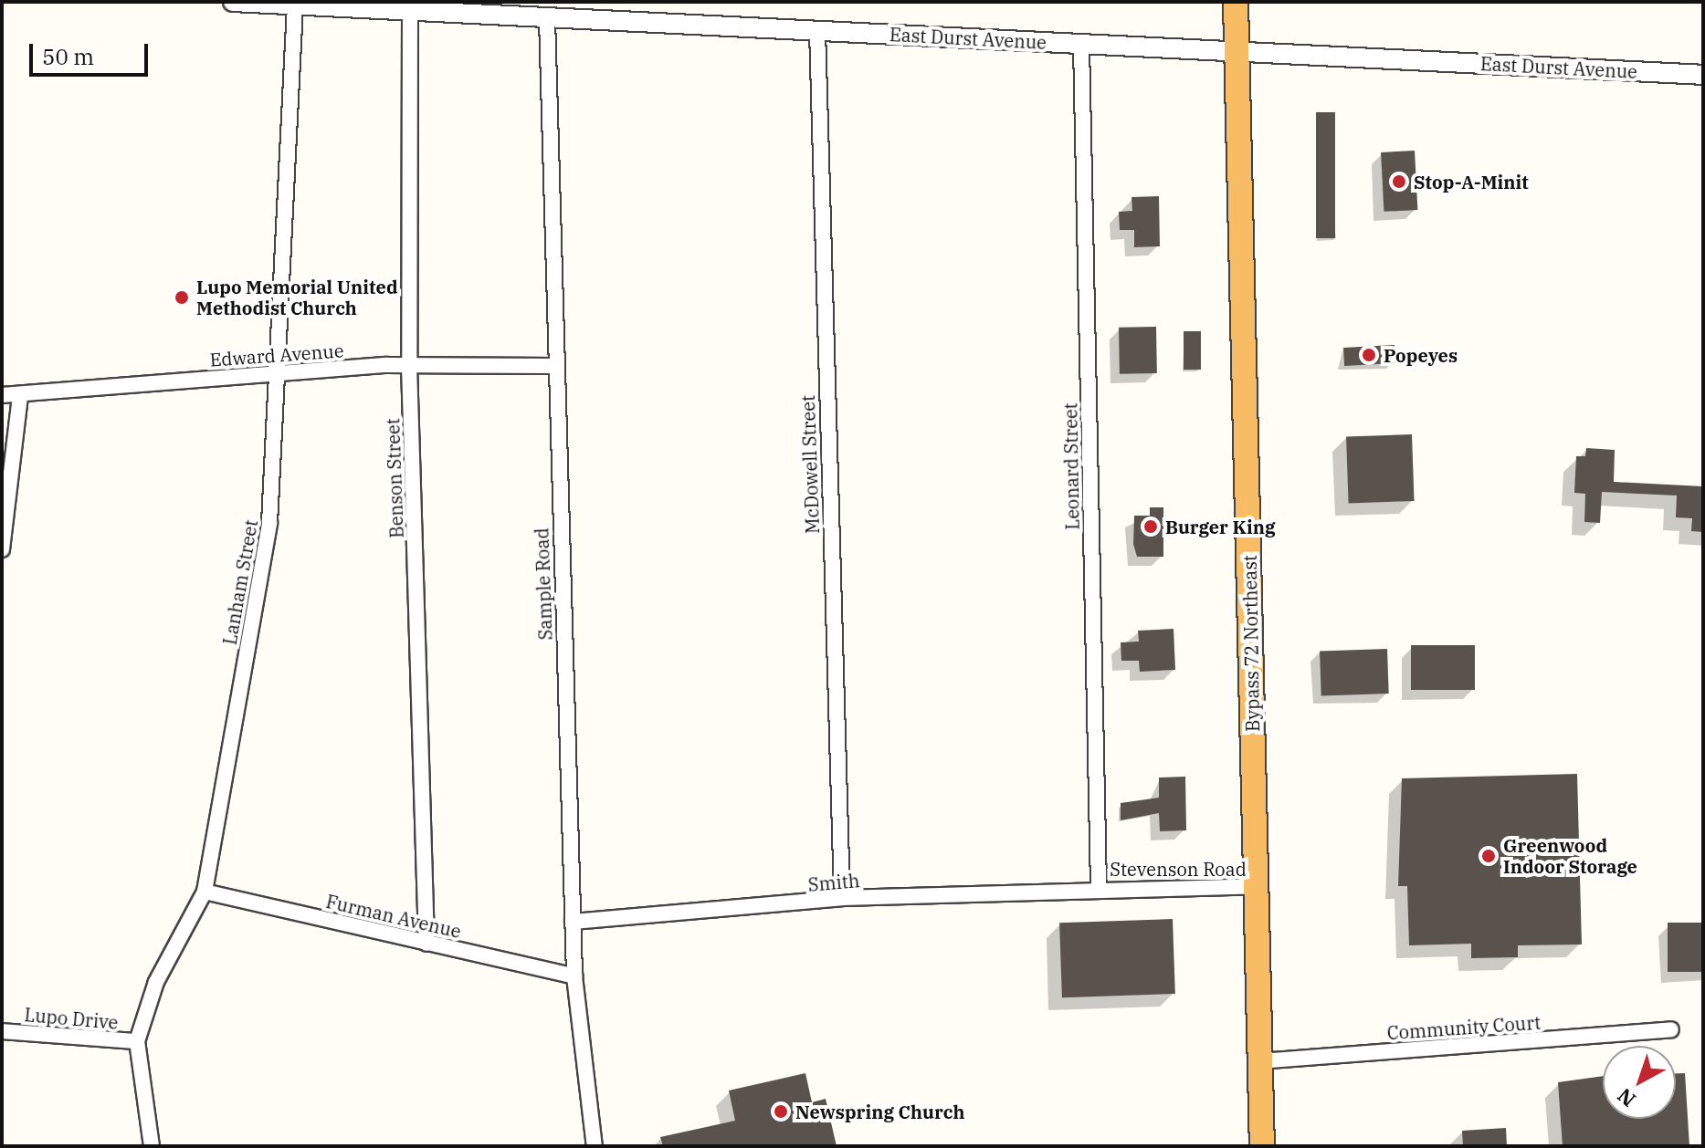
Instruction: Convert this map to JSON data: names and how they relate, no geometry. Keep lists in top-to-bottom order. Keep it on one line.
{"streets":{"highway":["Bypass 72 Northeast"],"street":["East Durst Avenue","Edward Avenue","McDowell Street","Leonard Street","Benson Street","Lanham Street","Sample Road","Stevenson Road","Smith","Furman Avenue","Lupo Drive","Community Court"]},"crossings":[["East Durst Avenue","McDowell Street"],["East Durst Avenue","Leonard Street"],["East Durst Avenue","Benson Street"],["East Durst Avenue","Lanham Street"],["East Durst Avenue","Sample Road"],["East Durst Avenue","Bypass 72 Northeast"],["Edward Avenue","Benson Street"],["Edward Avenue","Lanham Street"],["Edward Avenue","Sample Road"],["McDowell Street","Smith"],["Leonard Street","Stevenson Road"],["Leonard Street","Smith"],["Benson Street","Furman Avenue"],["Lanham Street","Furman Avenue"],["Lanham Street","Lupo Drive"],["Sample Road","Smith"],["Sample Road","Furman Avenue"],["Bypass 72 Northeast","Stevenson Road"],["Bypass 72 Northeast","Community Court"],["Stevenson Road","Smith"]],"places":["Stop-A-Minit","Lupo Memorial United Methodist Church","Popeyes","Burger King","Greenwood Indoor Storage","Newspring Church"],"scale_bar":"50 m","north":"bottom left"}
